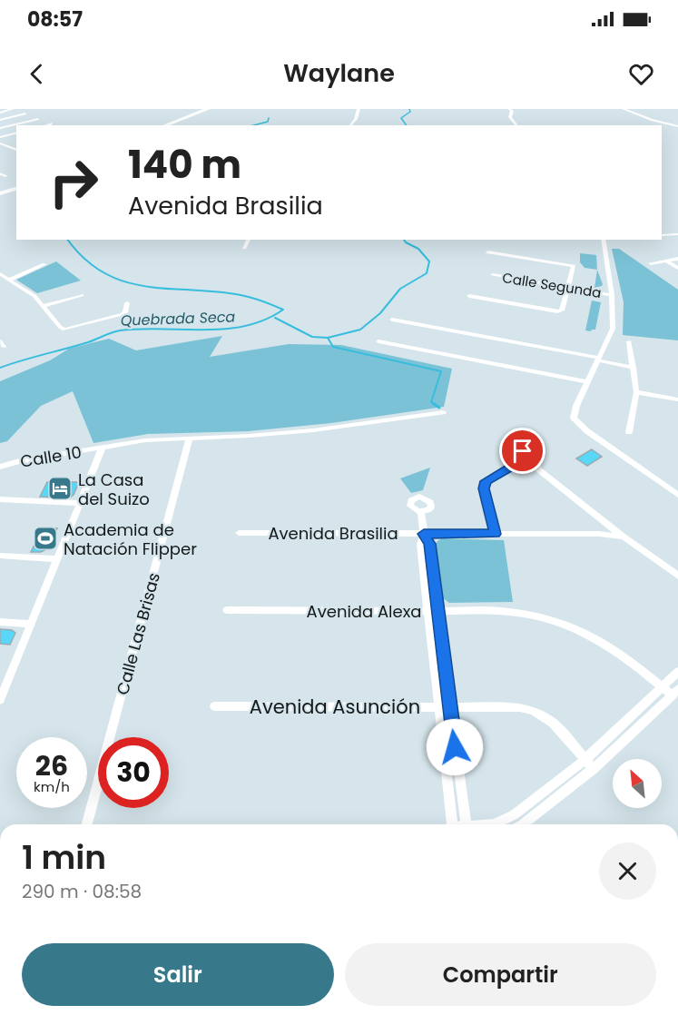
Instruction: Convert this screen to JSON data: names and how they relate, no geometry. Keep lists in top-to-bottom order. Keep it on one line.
{"streets":{"street":["Calle Segunda","Calle 10","Avenida Brasilia","Avenida Alexa","Calle Las Brisas","Avenida Asunción"]},"water":["Quebrada Seca"],"places":{"hotel":["La Casa del Suizo"],"sports":["Academia de Natación Flipper"]},"north":"top left","page":{"status":"08:57","header":"Waylane","turn":["140 m","Avenida Brasilia"],"speed":"26 km/h","limit":"30","heading":["1 min","290 m · 08:58"],"buttons":["Salir","Compartir"]}}
